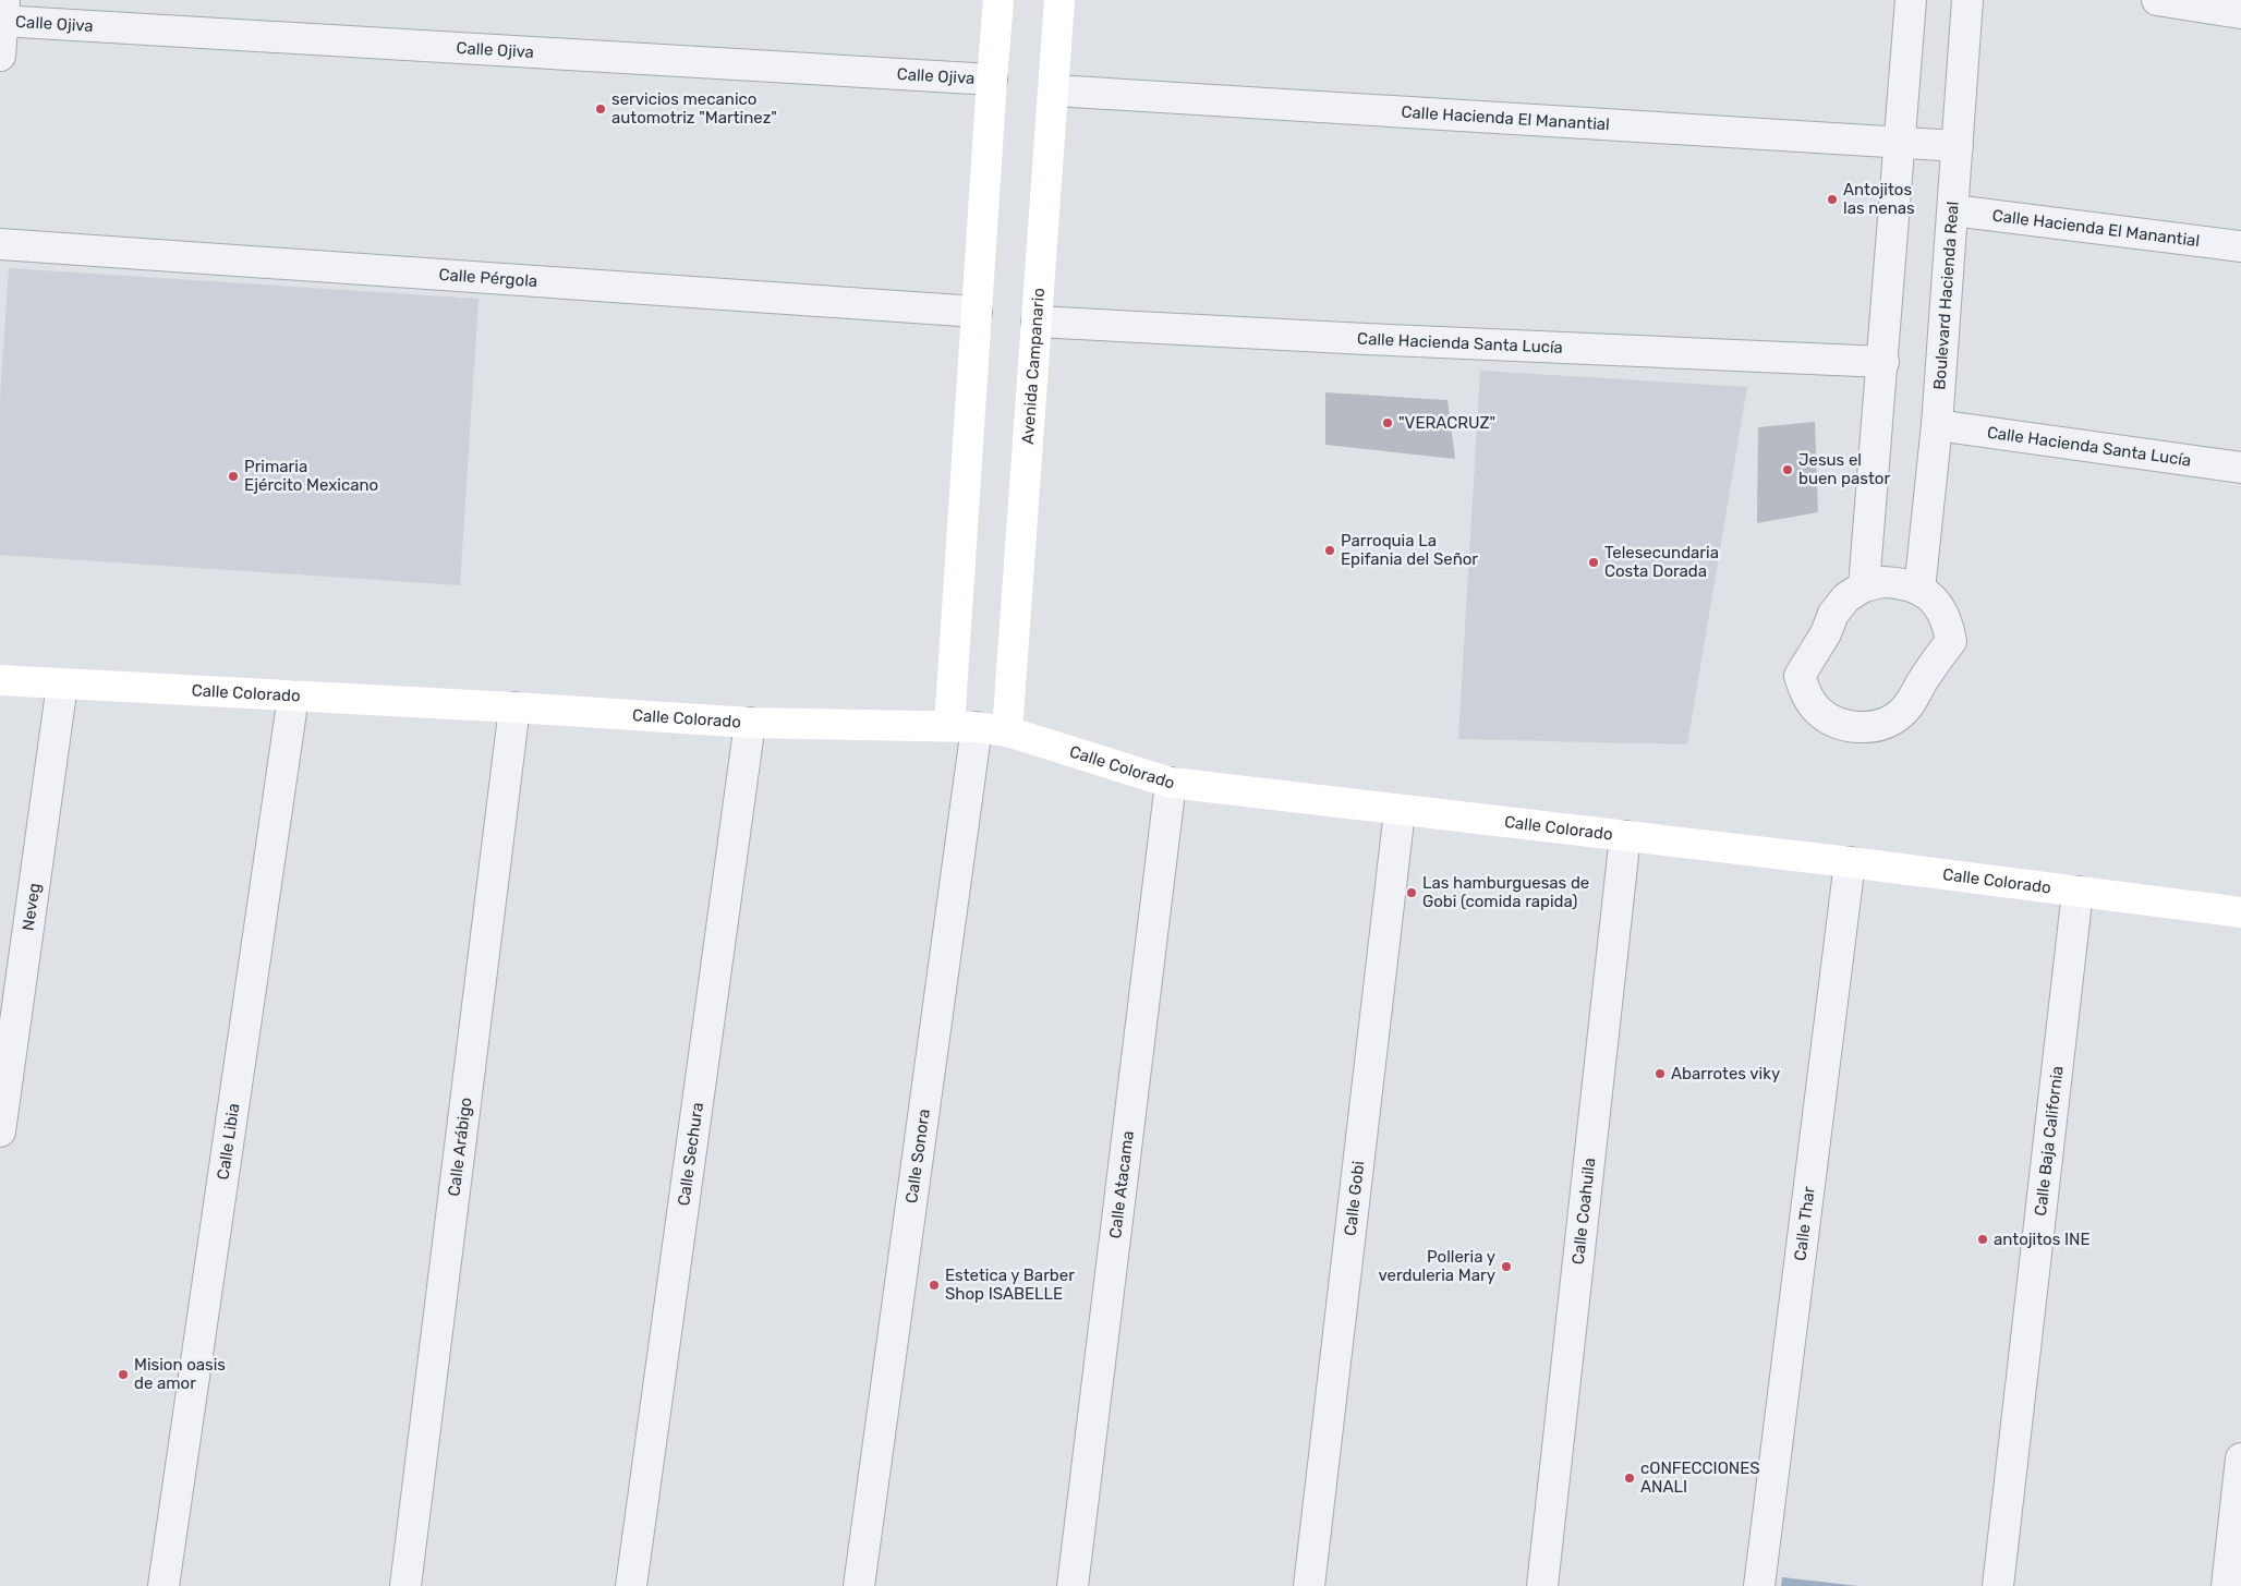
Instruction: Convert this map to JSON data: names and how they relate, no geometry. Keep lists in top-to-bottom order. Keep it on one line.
{"streets":{"street":["Calle Ojiva","Calle Hacienda El Manantial","Calle Pérgola","Boulevard Hacienda Real","Calle Hacienda Santa Lucía","Avenida Campanario","Calle Colorado","Neveg","Calle Libia","Calle Baja California","Calle Arábigo","Calle Sechura","Calle Sonora","Calle Atacama","Calle Gobi","Calle Coahuila","Calle Thar"]},"crossings":[["Calle Hacienda El Manantial","Boulevard Hacienda Real"],["Calle Hacienda El Manantial","Avenida Campanario"],["Boulevard Hacienda Real","Calle Hacienda Santa Lucía"],["Calle Hacienda Santa Lucía","Avenida Campanario"],["Avenida Campanario","Calle Colorado"],["Calle Colorado","Neveg"],["Calle Colorado","Calle Libia"],["Calle Colorado","Calle Baja California"],["Calle Colorado","Calle Arábigo"],["Calle Colorado","Calle Sechura"],["Calle Colorado","Calle Sonora"],["Calle Colorado","Calle Atacama"],["Calle Colorado","Calle Gobi"],["Calle Colorado","Calle Coahuila"],["Calle Colorado","Calle Thar"]],"places":["servicios mecanico automotriz \"Martinez\"","Antojitos las nenas","\"VERACRUZ\"","Jesus el buen pastor","Primaria Ejército Mexicano","Parroquia La Epifania del Señor","Telesecundaria Costa Dorada","Las hamburguesas de Gobi (comida rapida)","Abarrotes viky","antojitos INE","Polleria y verduleria Mary","Estetica y Barber Shop ISABELLE","Mision oasis de amor","cONFECCIONES ANALI"]}
